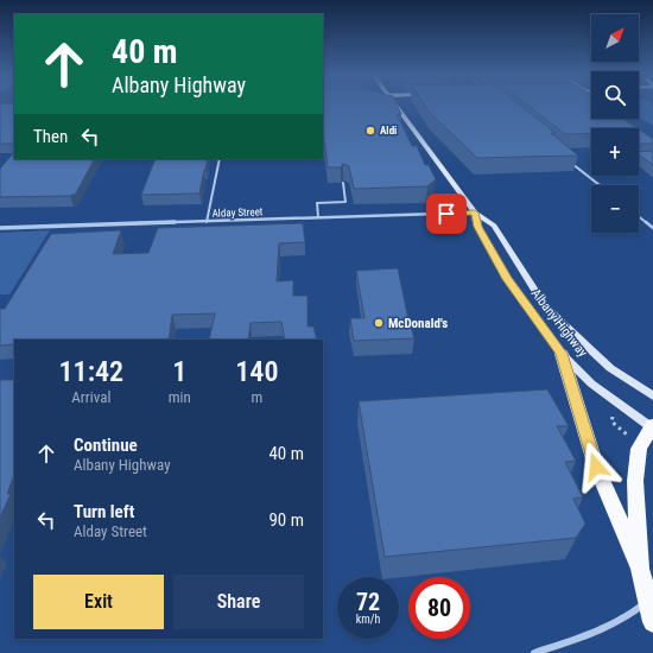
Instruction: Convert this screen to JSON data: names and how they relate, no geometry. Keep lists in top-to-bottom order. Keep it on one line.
{"streets":{"main road":["Albany Highway"],"street":["Alday Street"]},"crossings":[["Alday Street","Albany Highway"]],"places":["Aldi","McDonald's"],"north":"top right","page":{"map_buttons":["+","−"],"turn":["40 m","Albany Highway"],"then":"Then","eta":["11:42","Arrival","1","min","140","m"],"list":[{"name":"Continue","note":"Albany Highway","value":"40 m"},{"name":"Turn left","note":"Alday Street","value":"90 m"}],"buttons":["Exit","Share"],"speed":"72 km/h","limit":"80"}}
